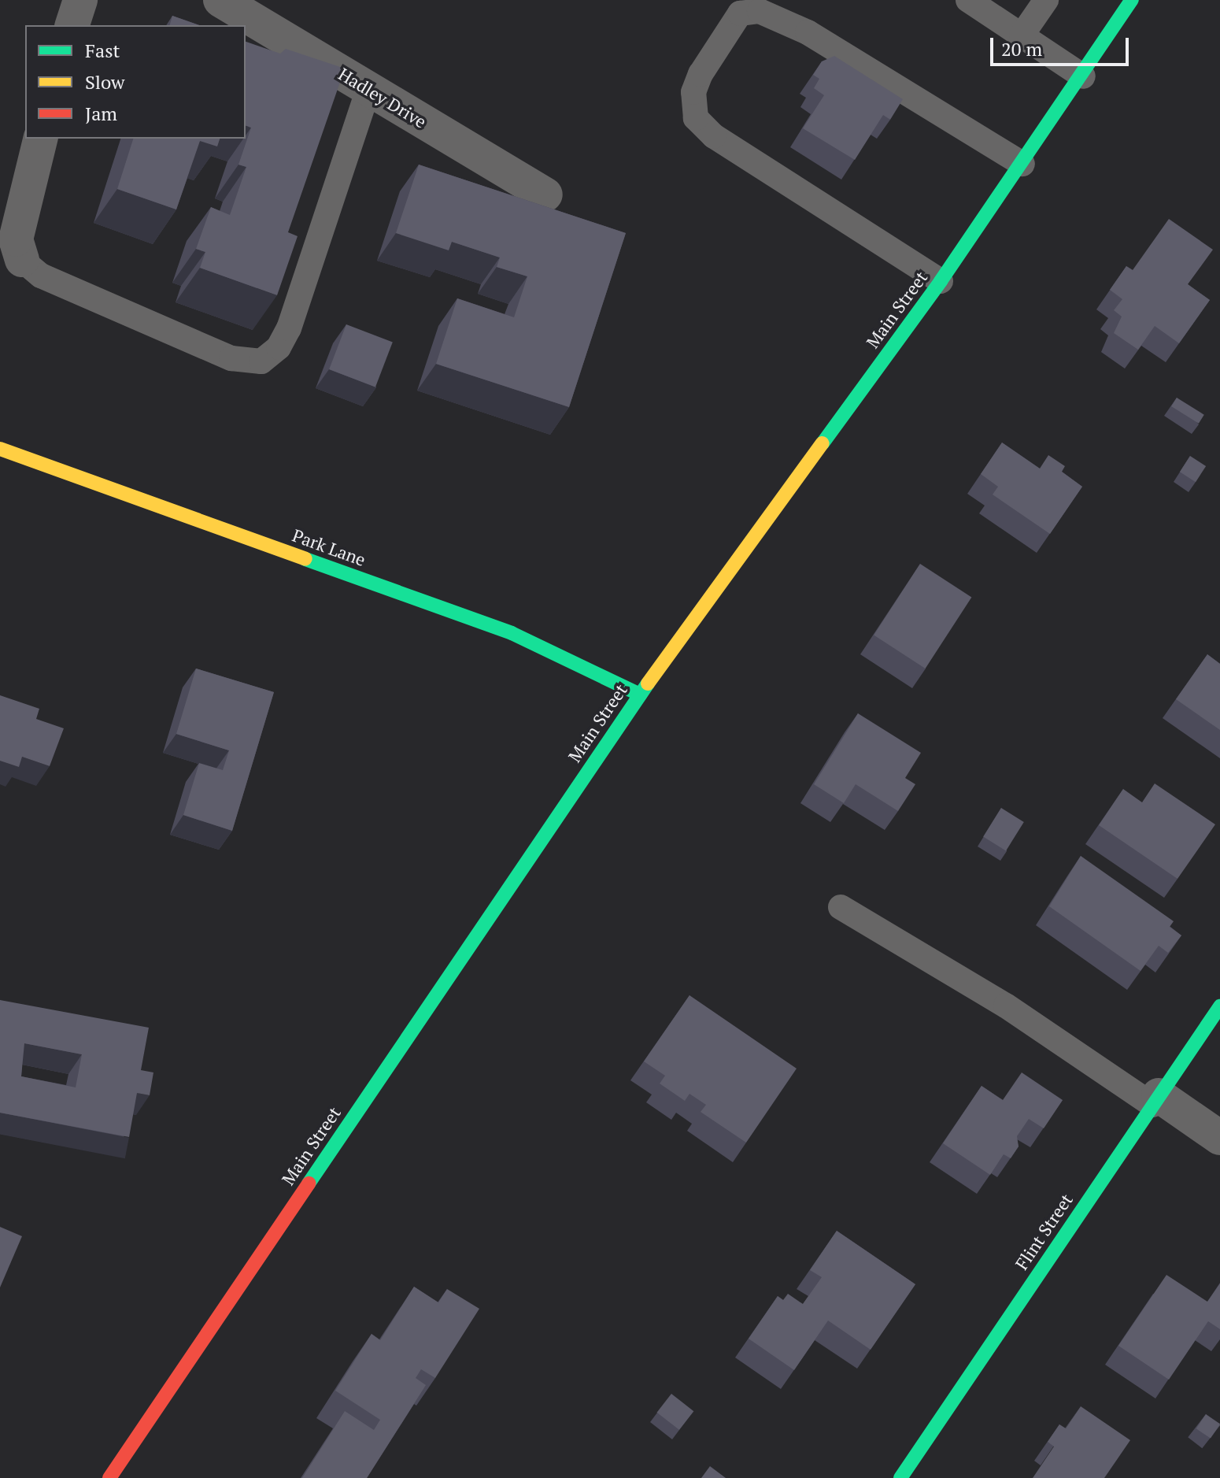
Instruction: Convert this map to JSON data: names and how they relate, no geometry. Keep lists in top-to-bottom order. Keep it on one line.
{"streets":{"main road":["Main Street","Park Lane","Flint Street"],"street":["Hadley Drive"]},"crossings":[["Main Street","Park Lane"]],"legend":["Fast","Slow","Jam"],"scale_bar":"20 m"}
